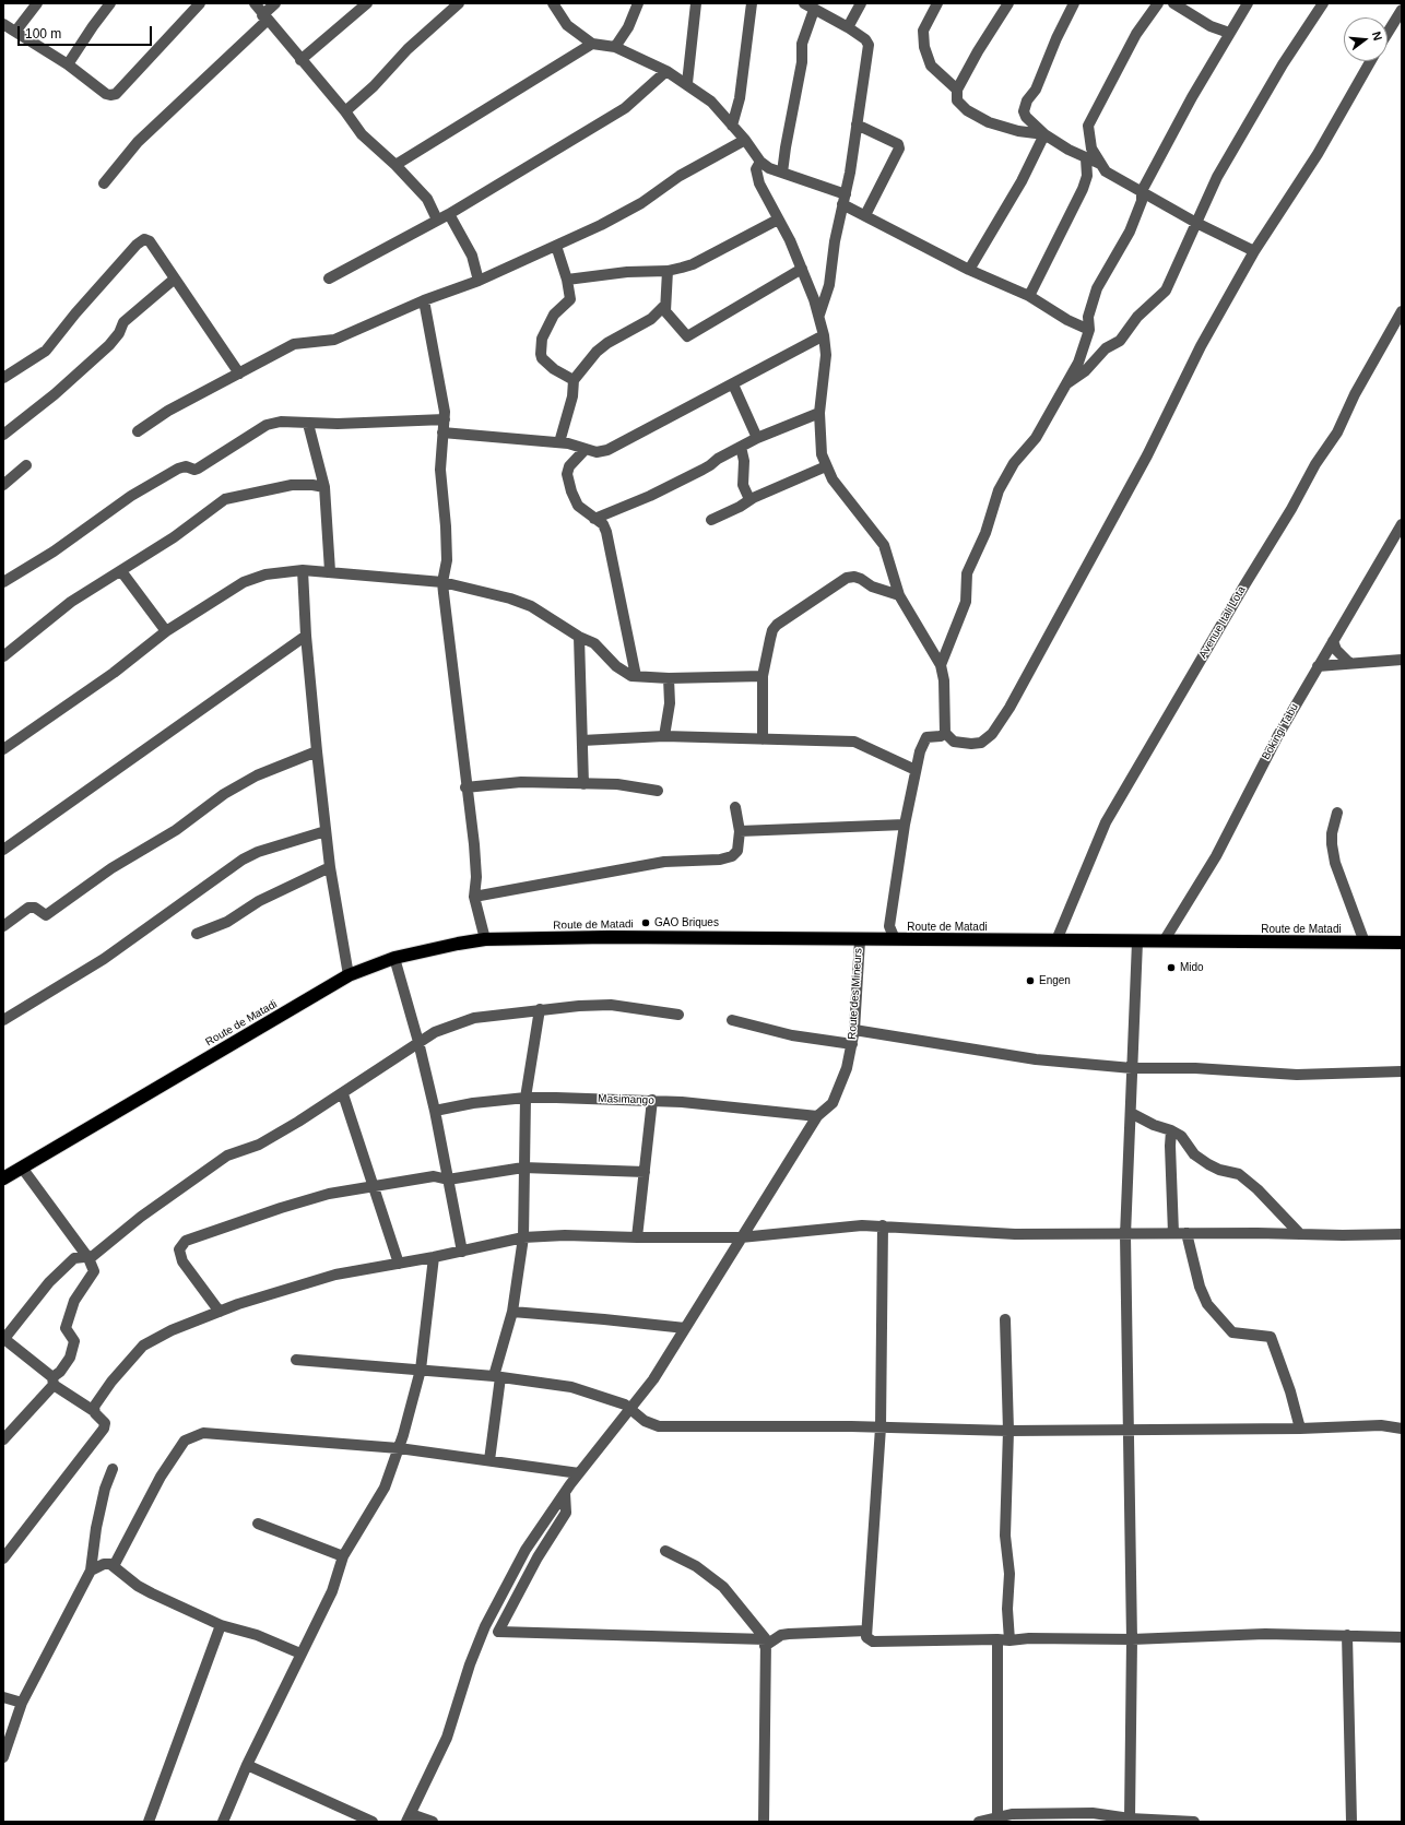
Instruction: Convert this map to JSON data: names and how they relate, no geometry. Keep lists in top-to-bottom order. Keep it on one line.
{"streets":{"highway":["Route de Matadi"],"street":["Avenue Itali Lota","Bokingi Tabu","Route des Mineurs","Masimango"]},"crossings":[["Avenue Itali Lota","Route de Matadi"],["Bokingi Tabu","Route de Matadi"],["Route de Matadi","Route des Mineurs"],["Route des Mineurs","Masimango"]],"places":["GAO Briques","Mido","Engen"],"scale_bar":"100 m","north":"right"}
